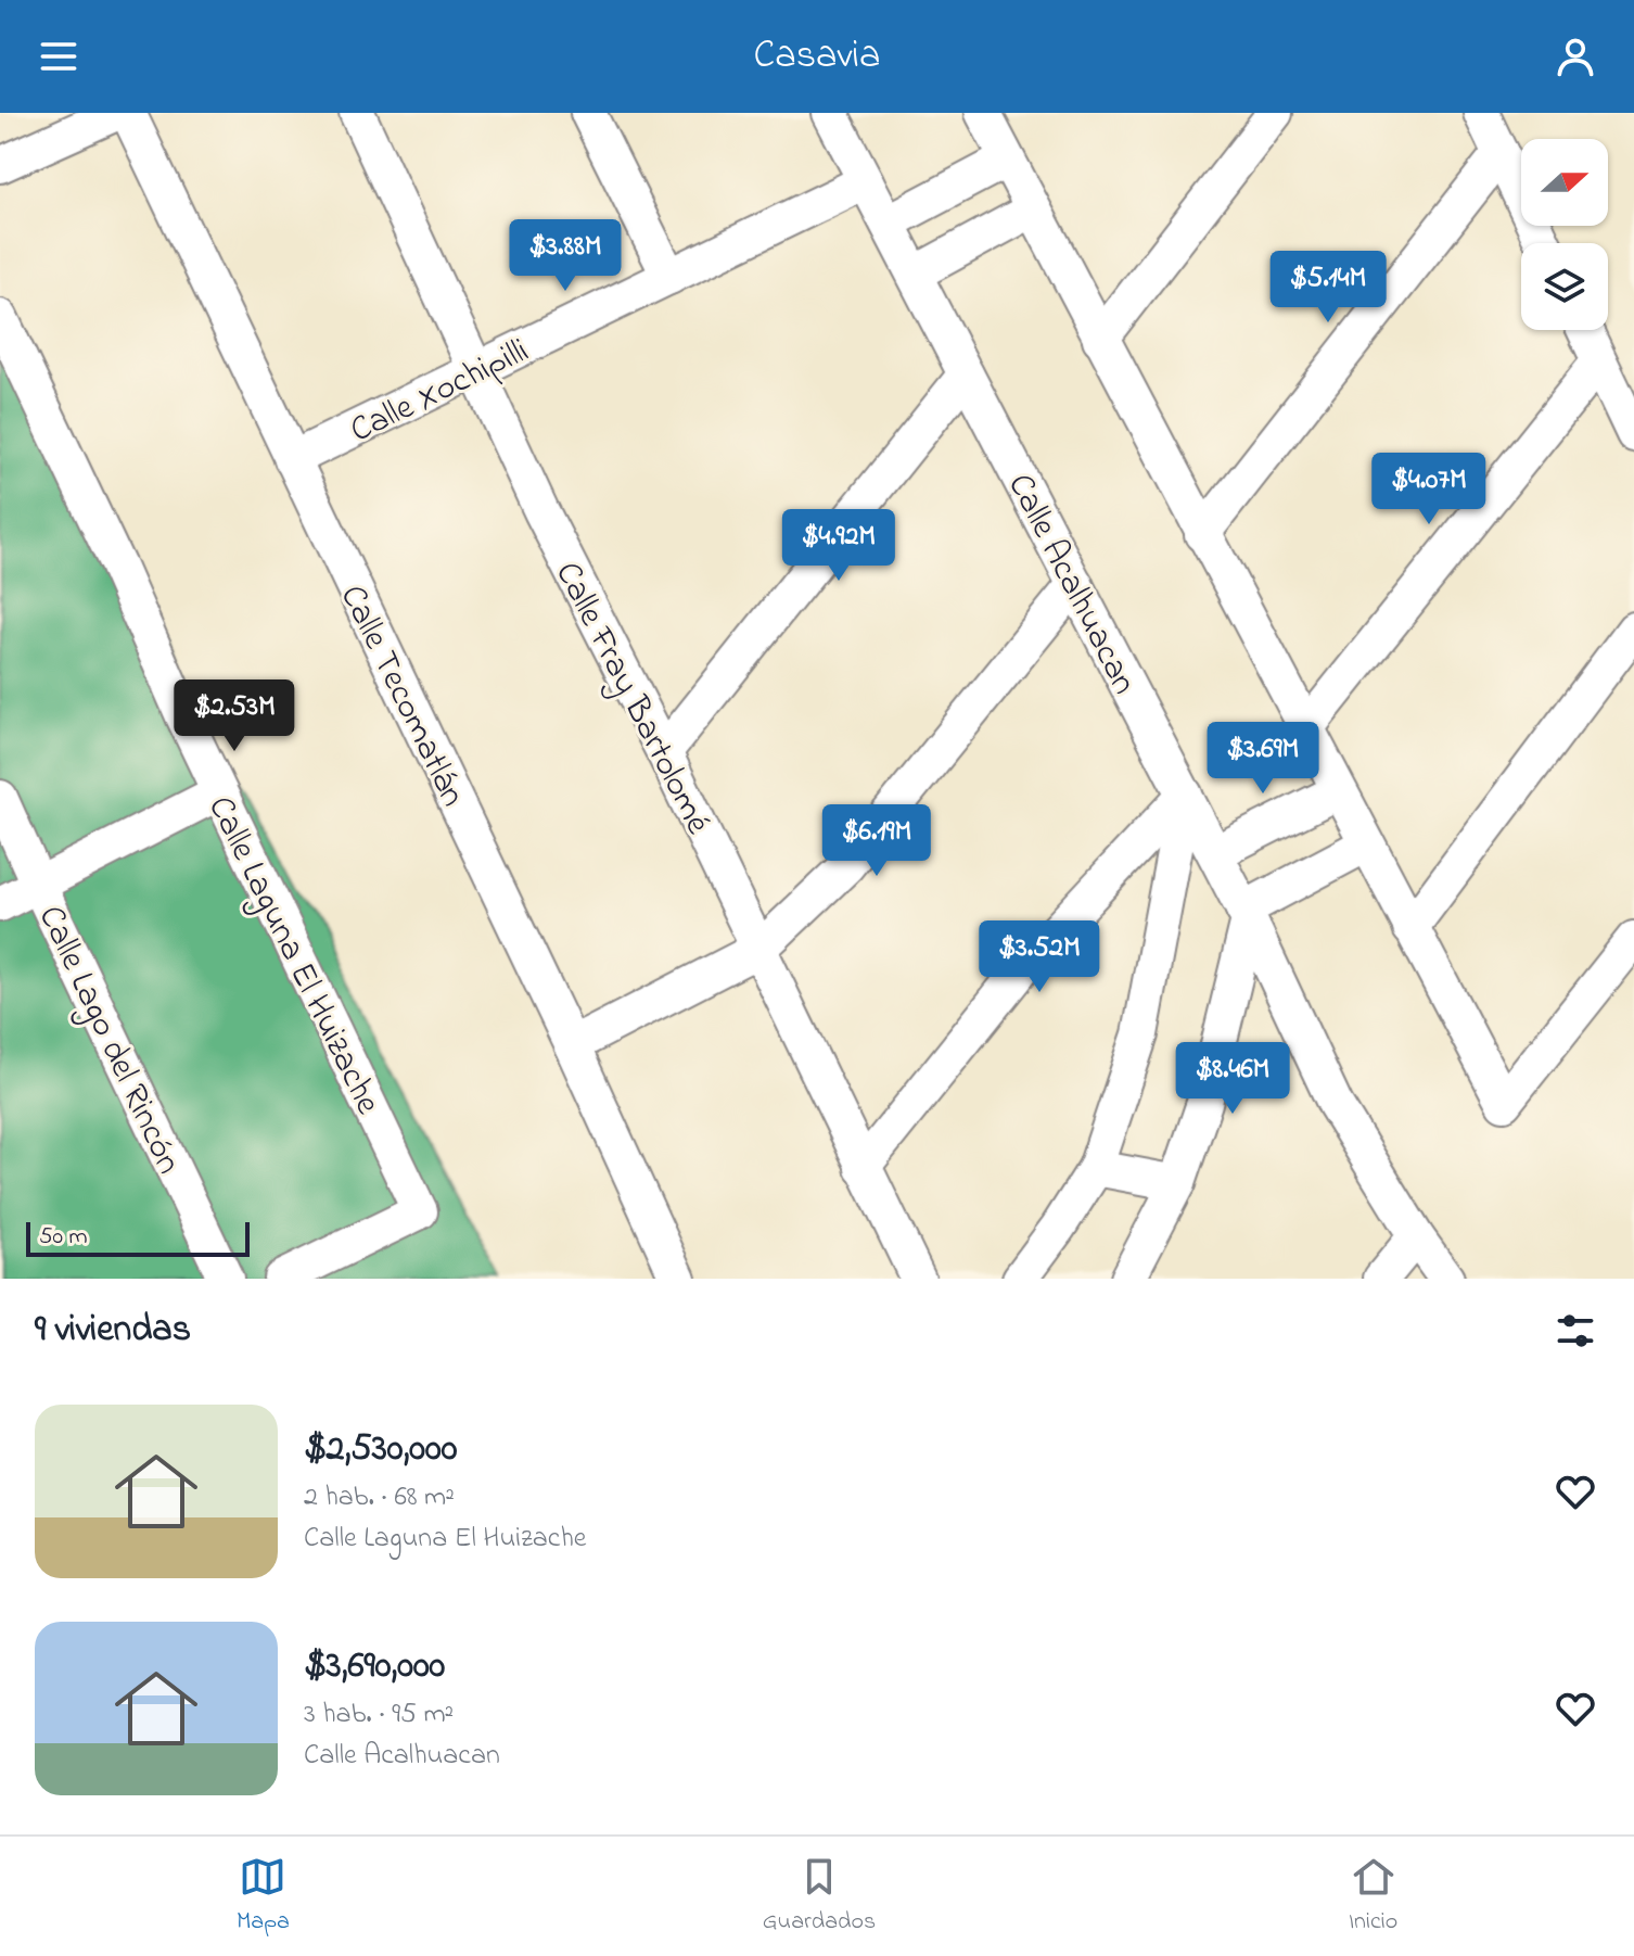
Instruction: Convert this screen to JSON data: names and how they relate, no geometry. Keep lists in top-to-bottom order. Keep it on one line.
{"streets":{"street":["Calle Xochipilli","Calle Acalhuacan","Calle Tecomatlán","Calle Fray Bartolomé","Calle Laguna El Huizache","Calle Lago del Rincón"]},"crossings":[["Calle Xochipilli","Calle Acalhuacan"],["Calle Xochipilli","Calle Tecomatlán"],["Calle Xochipilli","Calle Fray Bartolomé"]],"scale_bar":"50 m","north":"right","page":{"header":"Casavia","price":["$3.88M","$5.14M","$4.07M","$4.92M","$2.53M","$3.69M","$6.19M","$3.52M","$8.46M"],"scale":"50 m","heading":"9 viviendas","list":[{"name":"$2,530,000","note":"2 hab. · 68 m² · Calle Laguna El Huizache"},{"name":"$3,690,000","note":"3 hab. · 95 m² · Calle Acalhuacan"}],"tabs":["Mapa","Guardados","Inicio"]}}
